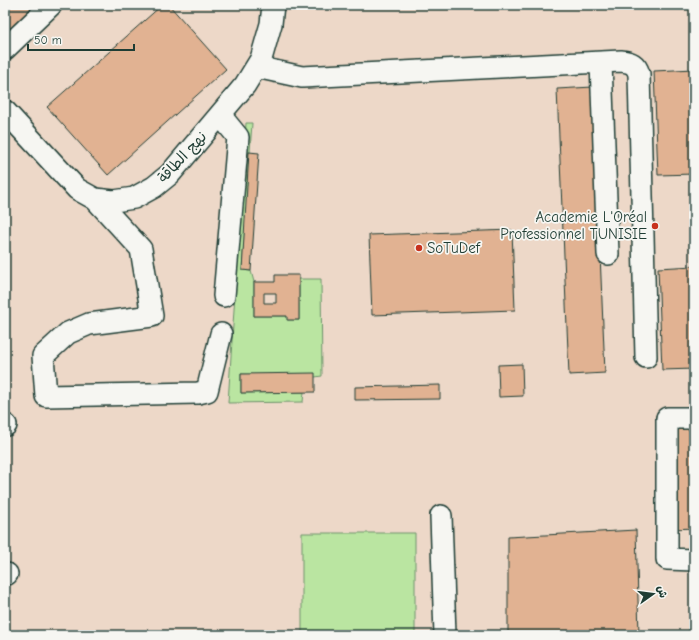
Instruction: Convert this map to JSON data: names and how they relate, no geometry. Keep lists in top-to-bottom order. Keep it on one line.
{"streets":{"street":["نهج الطاقة"]},"places":["Academie L'Oréal Professionnel TUNISIE","SoTuDef"],"scale_bar":"50 m","north":"right"}
